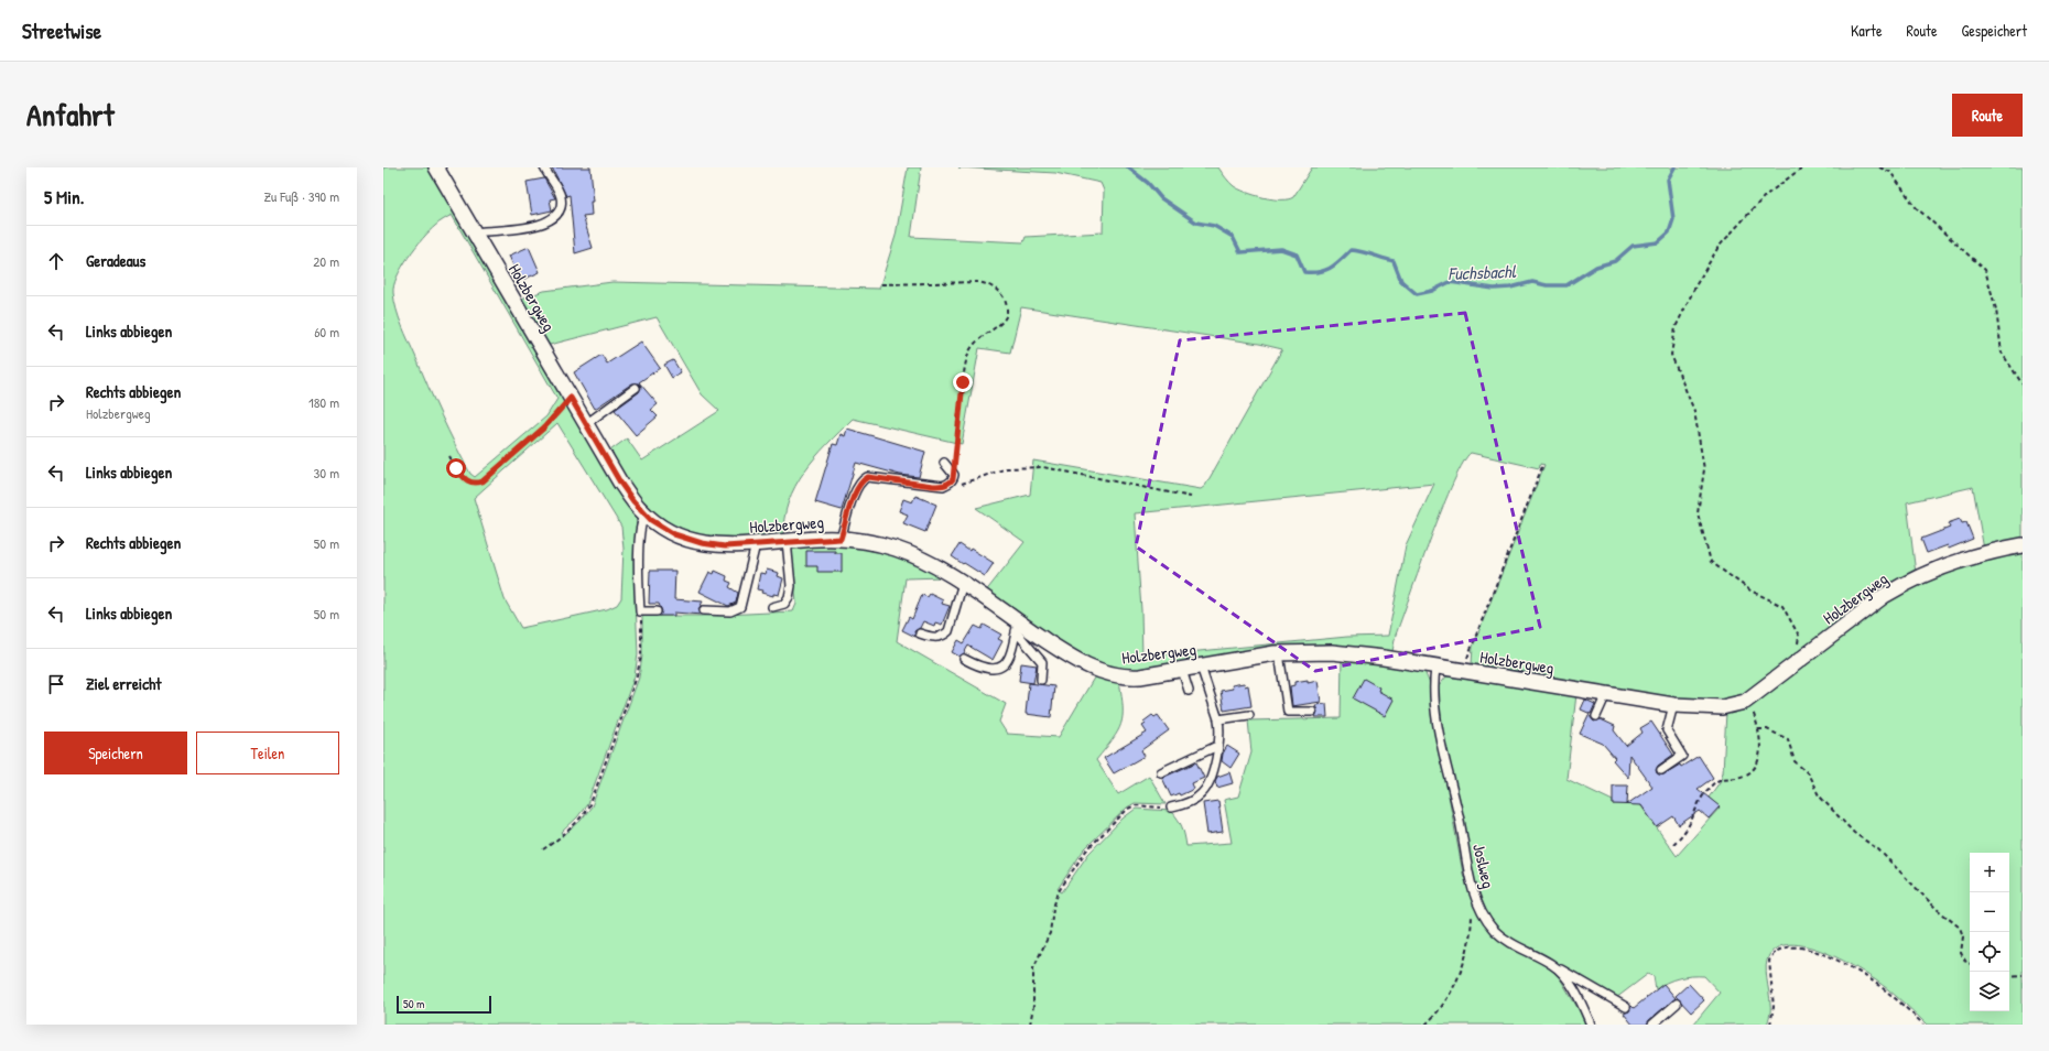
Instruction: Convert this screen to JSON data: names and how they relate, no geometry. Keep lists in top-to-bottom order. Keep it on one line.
{"streets":{"street":["Holzbergweg"],"lane":["Joslweg"]},"crossings":[["Holzbergweg","Joslweg"]],"water":["Fuchsbachl"],"scale_bar":"50 m","page":{"header":"Streetwise","nav":["Karte","Route","Gespeichert"],"title":"Anfahrt","buttons":["Route",["Speichern","Teilen"]],"heading":["5 Min.","Zu Fuß · 390 m"],"list":[["Geradeaus","20 m"],["Links abbiegen","60 m"],["Rechts abbiegen","Holzbergweg","180 m"],["Links abbiegen","30 m"],["Rechts abbiegen","50 m"],["Links abbiegen","50 m"],"Ziel erreicht"],"map_buttons":["+","−"],"scale":"50 m"}}
